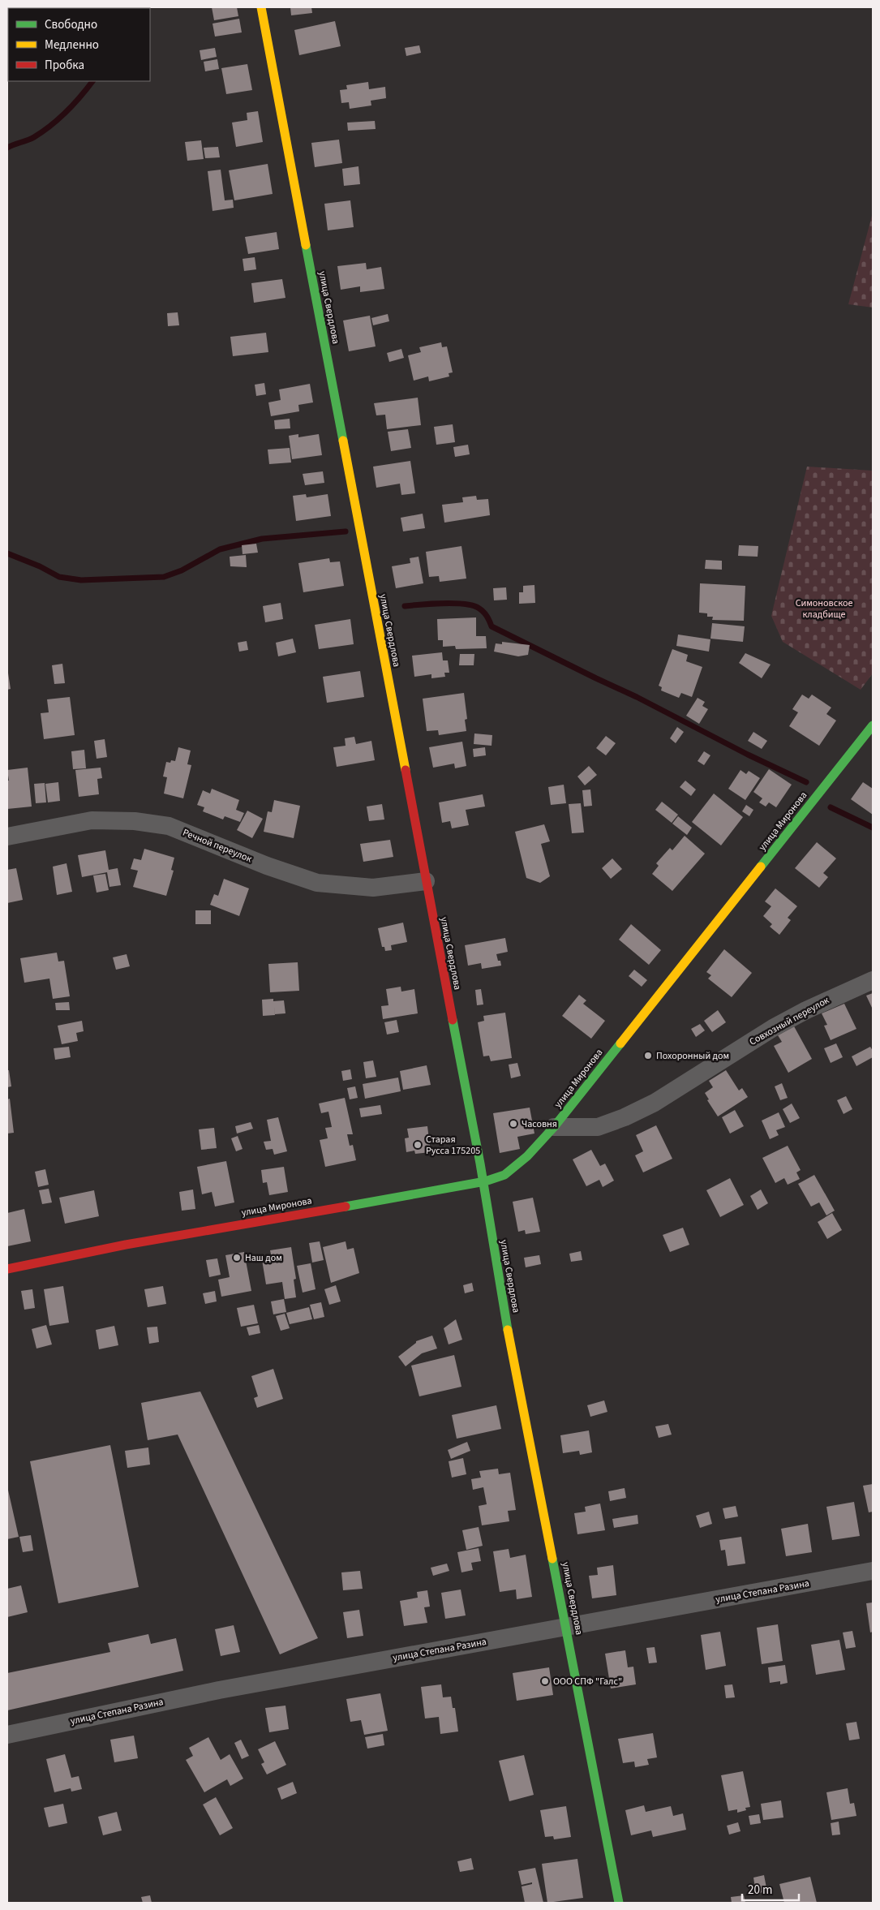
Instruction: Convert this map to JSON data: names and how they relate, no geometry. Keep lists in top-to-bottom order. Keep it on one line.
{"streets":{"street":["улица Свердлова","улица Миронова","Речной переулок","Совхозный переулок","улица Степана Разина"]},"crossings":[["улица Свердлова","улица Миронова"],["улица Свердлова","Речной переулок"],["улица Свердлова","улица Степана Разина"],["улица Миронова","Совхозный переулок"]],"parks":["Симоновское кладбище"],"places":["Похоронный дом","Часовня","Старая Русса 175205","Наш дом","ООО СПФ \"Галс\""],"legend":["Свободно","Медленно","Пробка"],"scale_bar":"20 m"}
